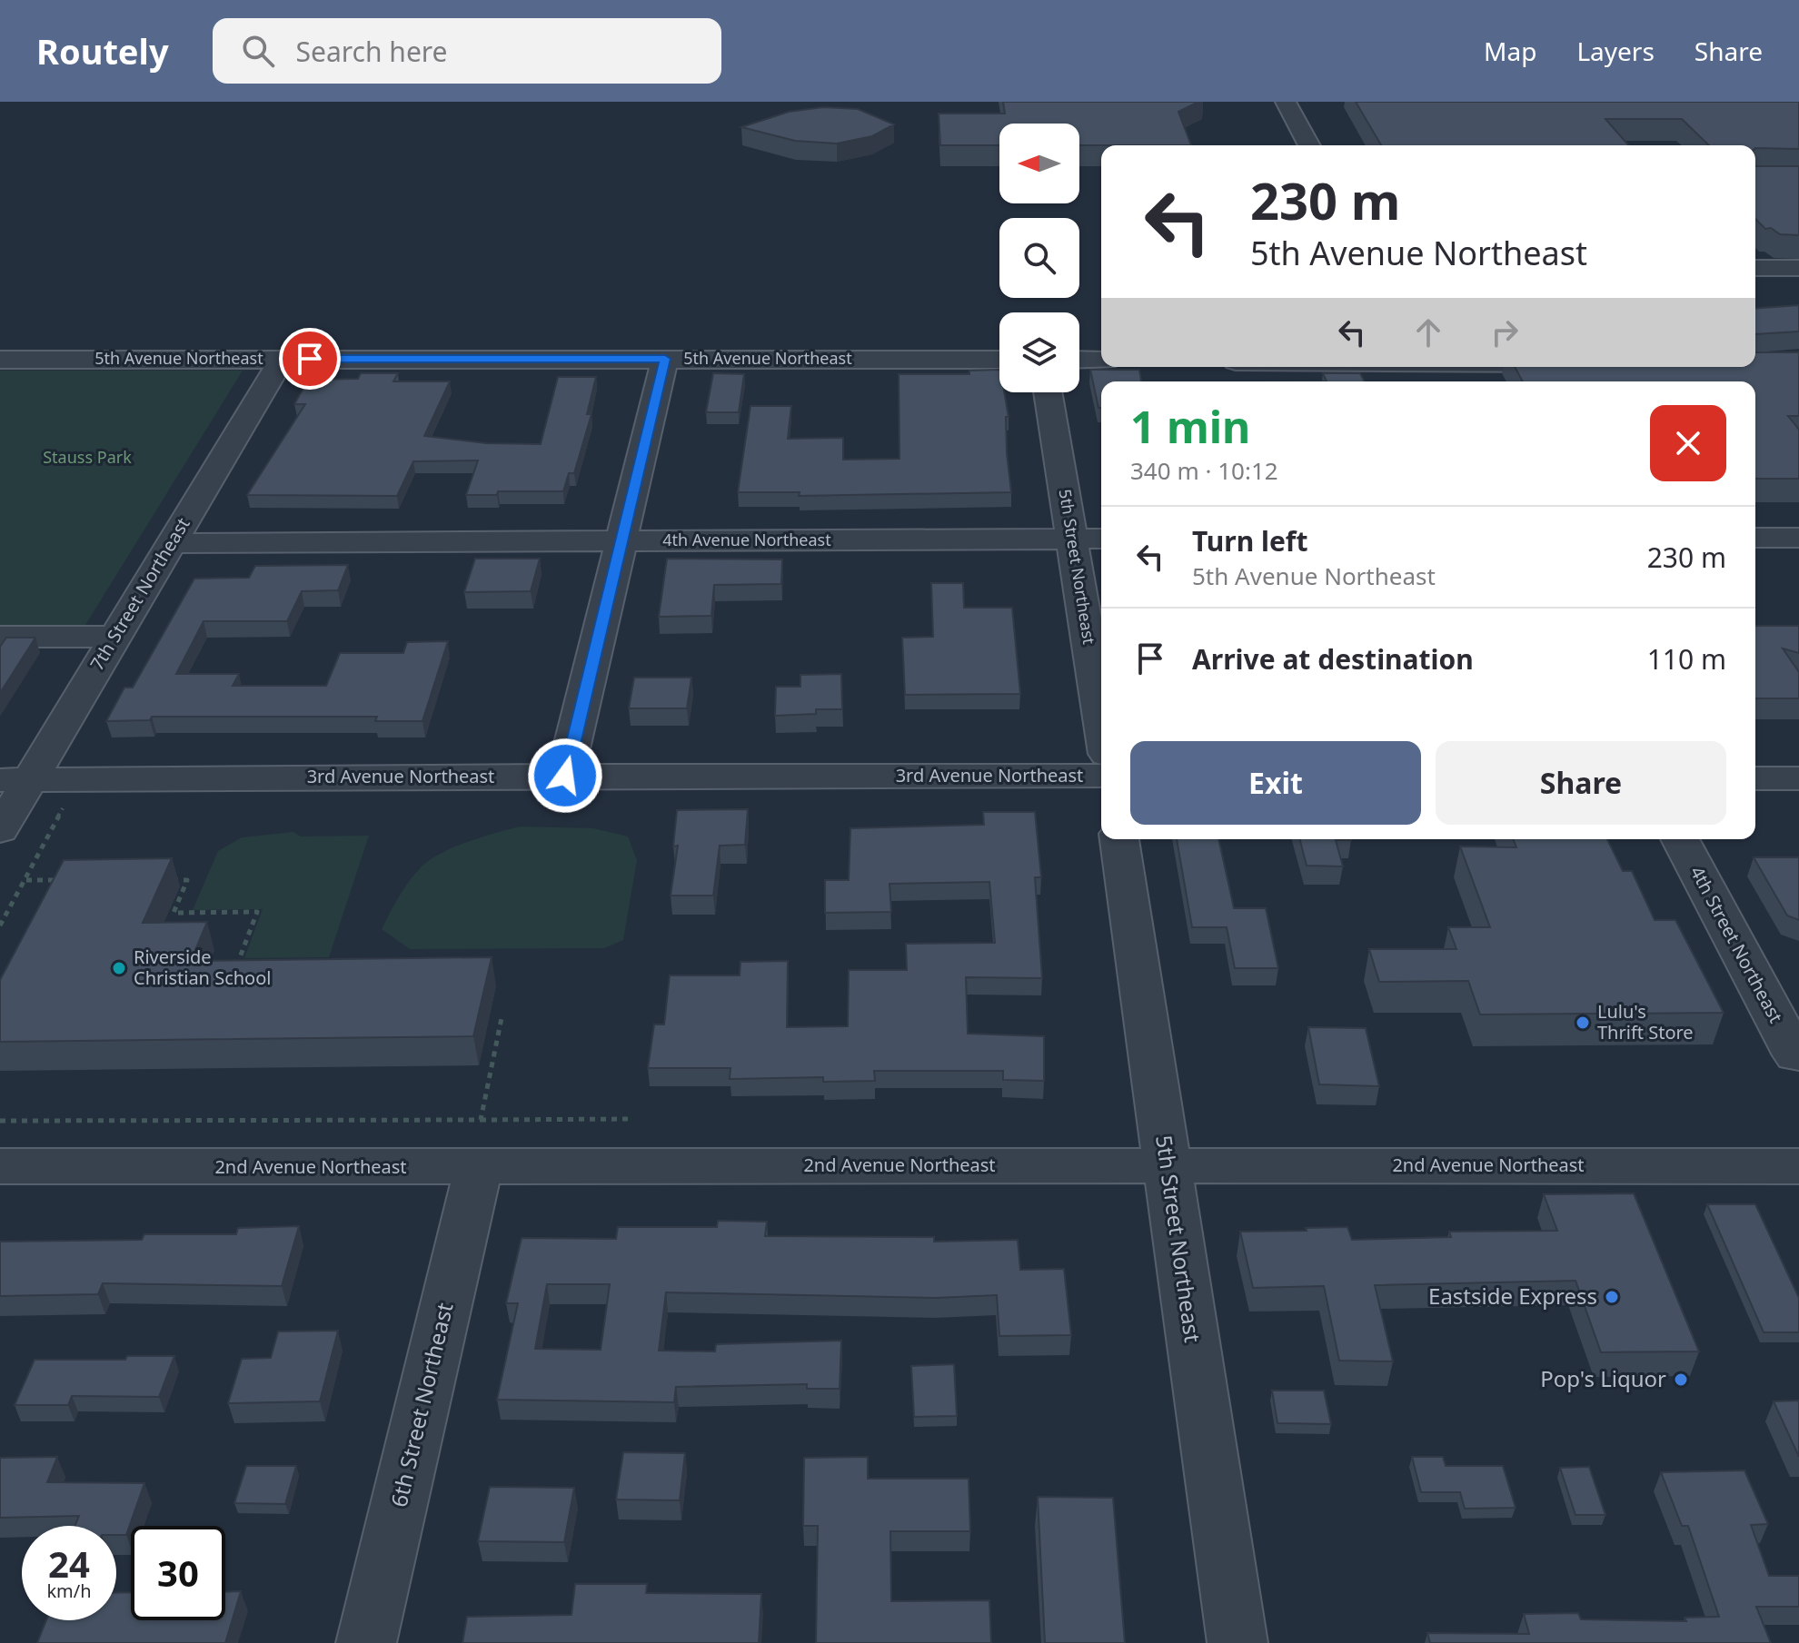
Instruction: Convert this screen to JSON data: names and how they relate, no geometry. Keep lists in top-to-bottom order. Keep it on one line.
{"streets":{"street":["5th Avenue Northeast","4th Avenue Northeast","5th Street Northeast","7th Street Northeast","3rd Avenue Northeast","4th Street Northeast","2nd Avenue Northeast","6th Street Northeast"]},"crossings":[["5th Avenue Northeast","7th Street Northeast"],["4th Avenue Northeast","5th Street Northeast"],["4th Avenue Northeast","7th Street Northeast"],["5th Street Northeast","2nd Avenue Northeast"],["7th Street Northeast","3rd Avenue Northeast"],["2nd Avenue Northeast","6th Street Northeast"]],"parks":["Stauss Park"],"places":["Riverside Christian School","Lulu's Thrift Store","Eastside Express","Pop's Liquor"],"north":"left","page":{"header":"Routely","search":"Search here","nav":["Map","Layers","Share"],"turn":["230 m","5th Avenue Northeast"],"heading":["1 min","340 m · 10:12"],"list":[{"name":"Turn left","note":"5th Avenue Northeast","value":"230 m"},{"name":"Arrive at destination","value":"110 m"}],"buttons":["Exit","Share"],"speed":"24 km/h","limit":"30"}}
